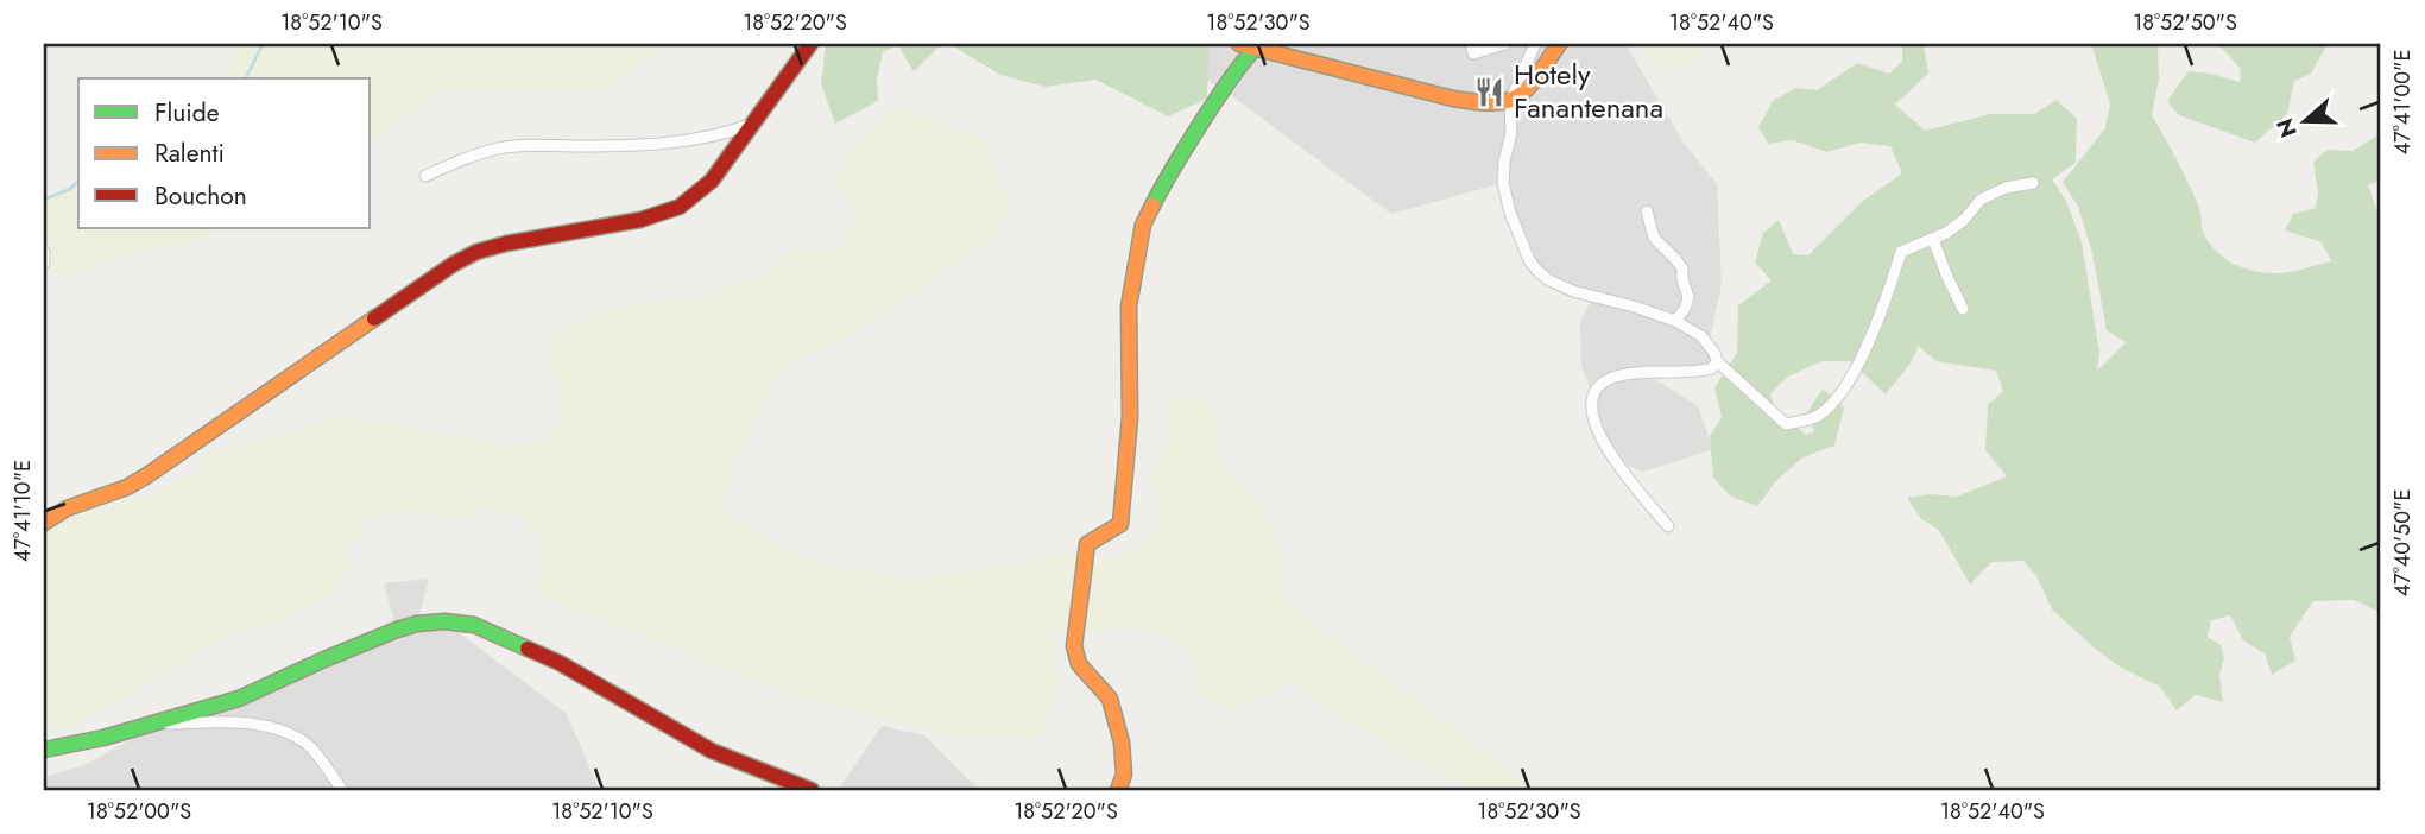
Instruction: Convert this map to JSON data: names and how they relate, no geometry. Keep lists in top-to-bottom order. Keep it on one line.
{"places":{"restaurant":["Hotely Fanantenana"]},"legend":["Fluide","Ralenti","Bouchon"],"north":"left","coordinates":["18°52'10\"S","18°52'20\"S","18°52'30\"S","18°52'40\"S","18°52'50\"S","47°41'00\"E","47°41'10\"E","47°40'50\"E","18°52'00\"S"]}
